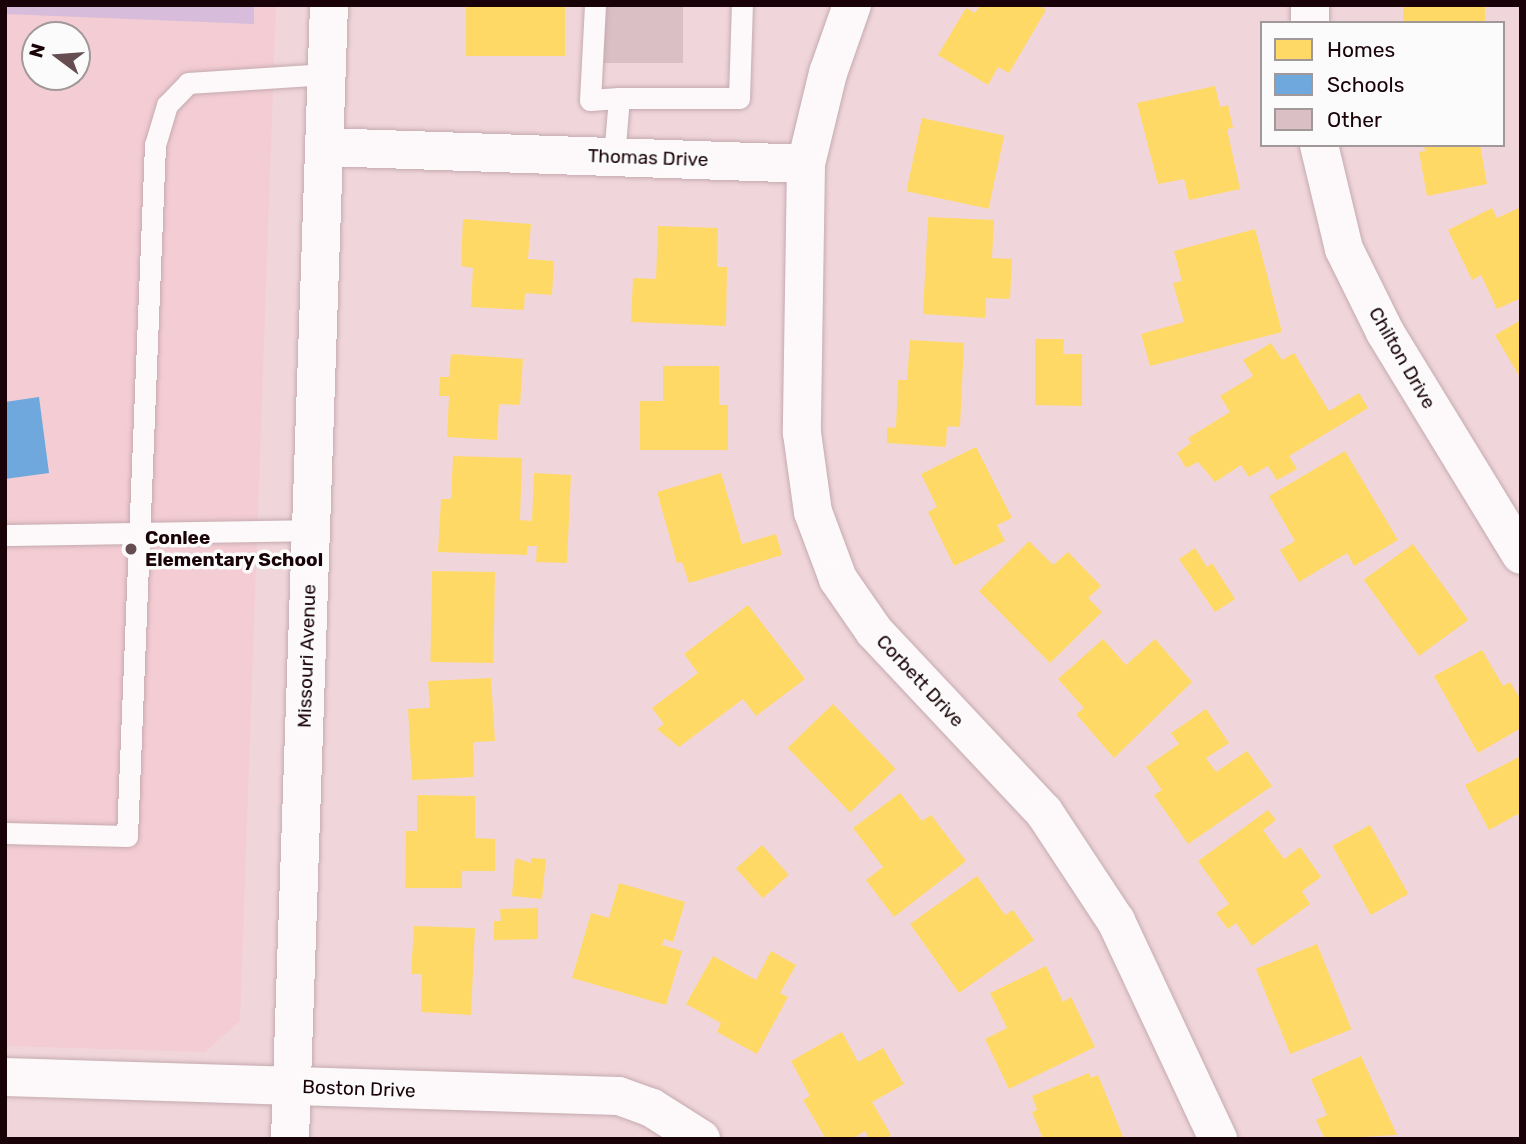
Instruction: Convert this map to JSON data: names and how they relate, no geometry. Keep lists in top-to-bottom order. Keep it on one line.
{"streets":{"street":["Thomas Drive","Chilton Drive","Missouri Avenue","Corbett Drive","Boston Drive"]},"crossings":[["Thomas Drive","Missouri Avenue"],["Thomas Drive","Corbett Drive"],["Missouri Avenue","Boston Drive"]],"places":["Conlee Elementary School"],"legend":["Homes","Schools","Other"],"north":"left"}
